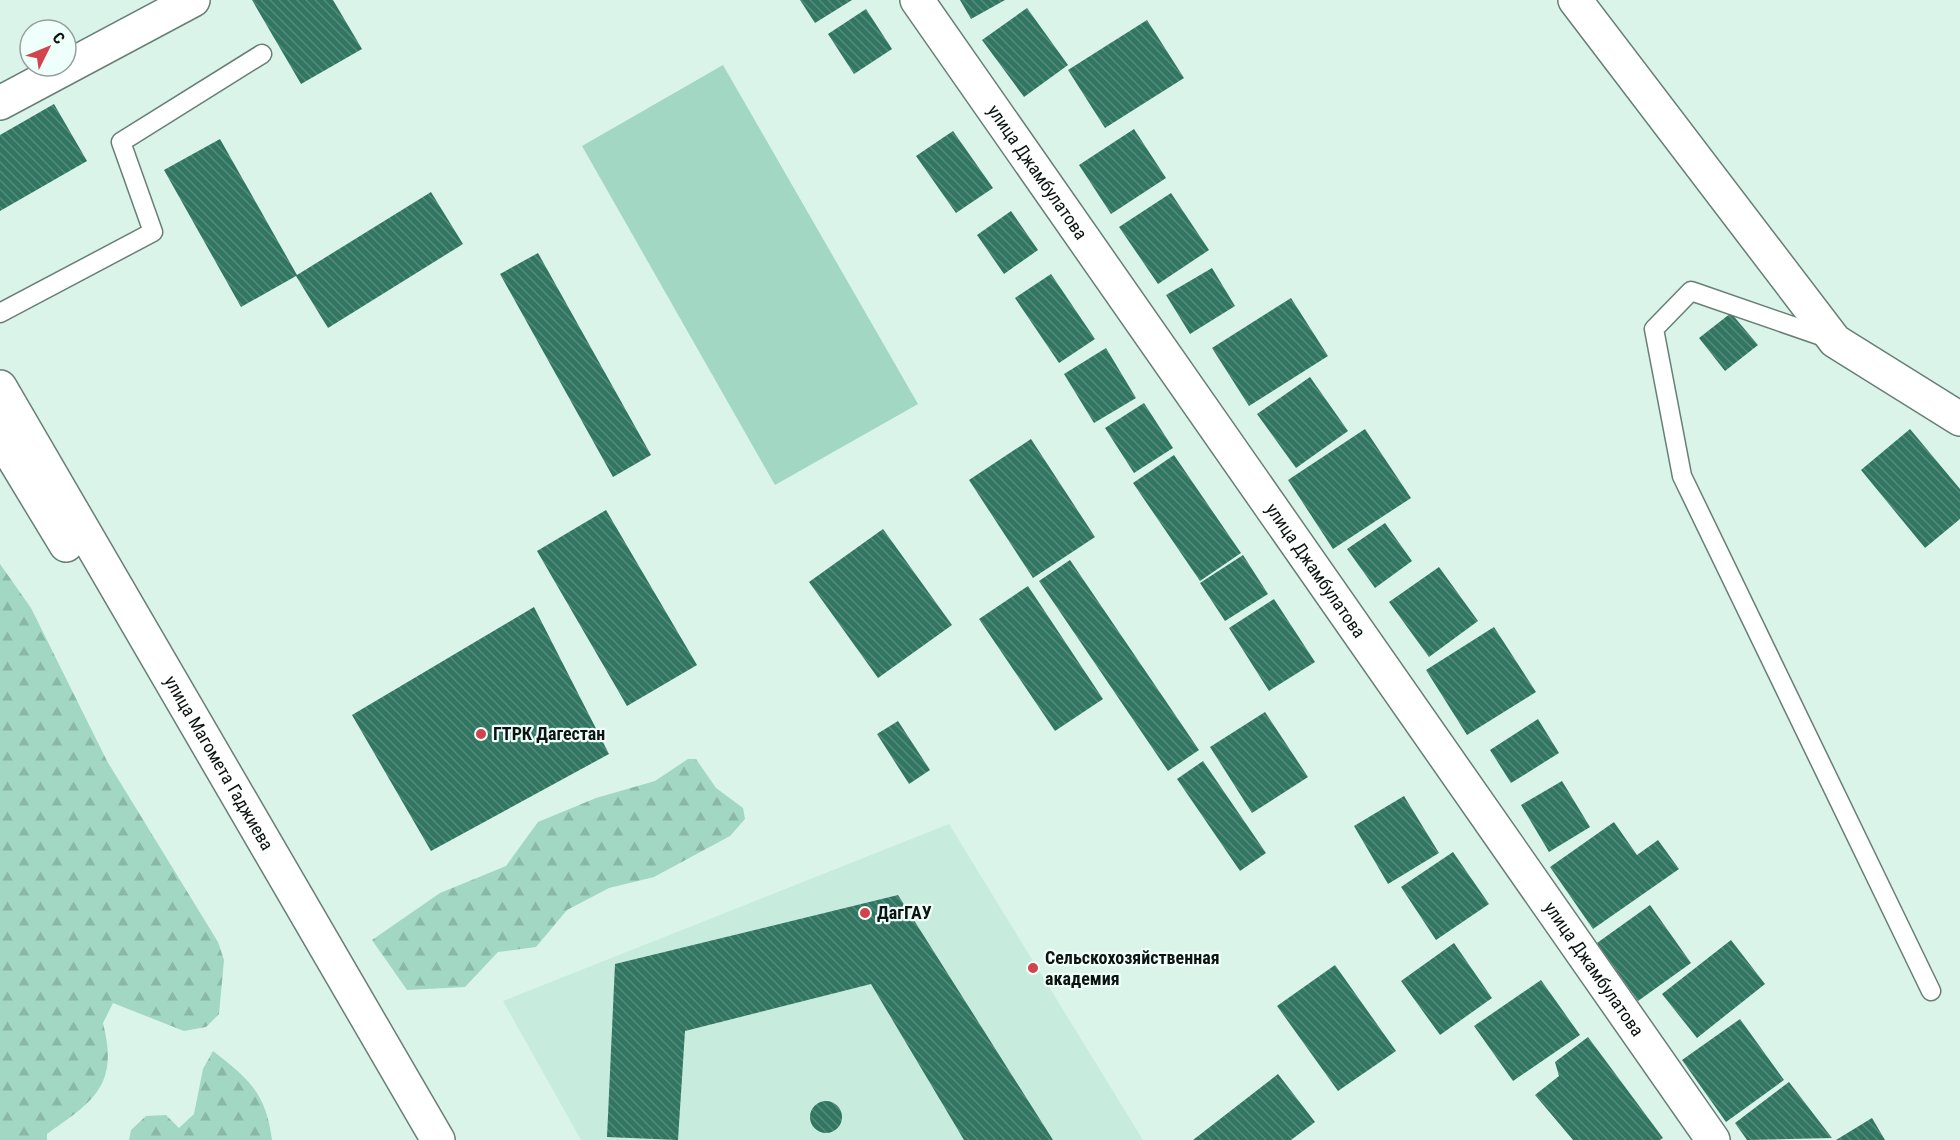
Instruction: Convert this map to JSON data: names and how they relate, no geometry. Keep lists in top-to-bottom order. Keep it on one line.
{"streets":{"street":["улица Джамбулатова","улица Магомета Гаджиева"]},"places":["ГТРК Дагестан","ДагГАУ","Сельскохозяйственная академия"],"north":"top right"}
